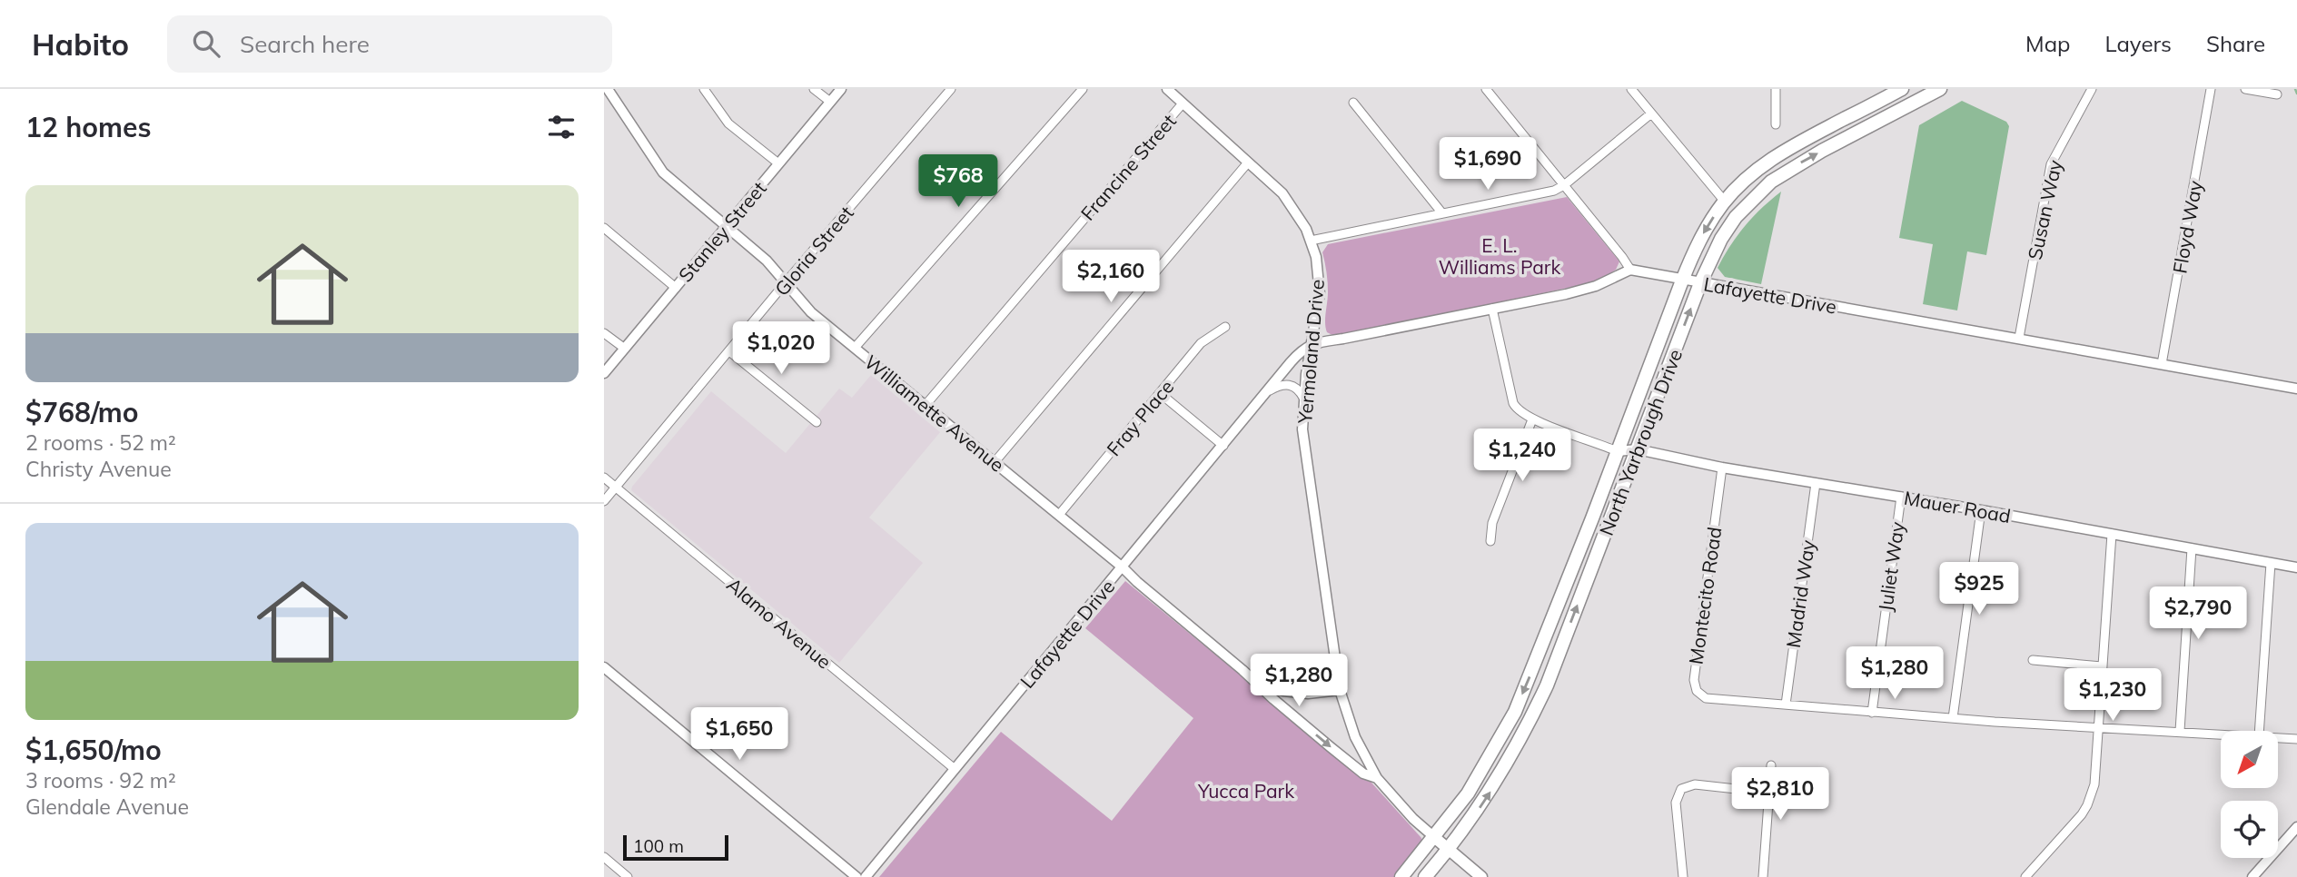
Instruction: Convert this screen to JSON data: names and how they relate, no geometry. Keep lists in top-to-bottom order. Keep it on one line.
{"streets":{"main road":["North Yarbrough Drive"],"street":["Francine Street","Susan Way","Floyd Way","Stanley Street","Gloria Street","Lafayette Drive","Yermoland Drive","Williamette Avenue","Fray Place","Mauer Road","Juliet Way","Madrid Way","Montecito Road","Alamo Avenue"]},"crossings":[["Francine Street","Yermoland Drive"],["Francine Street","Williamette Avenue"],["Susan Way","Lafayette Drive"],["Floyd Way","Lafayette Drive"],["Stanley Street","Williamette Avenue"],["Gloria Street","Williamette Avenue"],["Gloria Street","Alamo Avenue"],["Lafayette Drive","Yermoland Drive"],["Lafayette Drive","Williamette Avenue"],["Lafayette Drive","North Yarbrough Drive"],["Lafayette Drive","Alamo Avenue"],["Yermoland Drive","Williamette Avenue"],["Williamette Avenue","Fray Place"],["Williamette Avenue","North Yarbrough Drive"],["North Yarbrough Drive","Mauer Road"],["Mauer Road","Juliet Way"],["Mauer Road","Madrid Way"],["Mauer Road","Montecito Road"],["Juliet Way","Montecito Road"],["Madrid Way","Montecito Road"]],"parks":["E. L. Williams Park","Yucca Park"],"scale_bar":"100 m","north":"bottom left","page":{"header":"Habito","search":"Search here","nav":["Map","Layers","Share"],"heading":"12 homes","price":["$1,690","$768","$2,160","$1,020","$1,240","$925","$2,790","$1,280","$1,280","$1,230","$1,650","$2,810"],"list":[{"name":"$768/mo","note":"2 rooms · 52 m² · Christy Avenue"},{"name":"$1,650/mo","note":"3 rooms · 92 m² · Glendale Avenue"}],"scale":"100 m"}}
